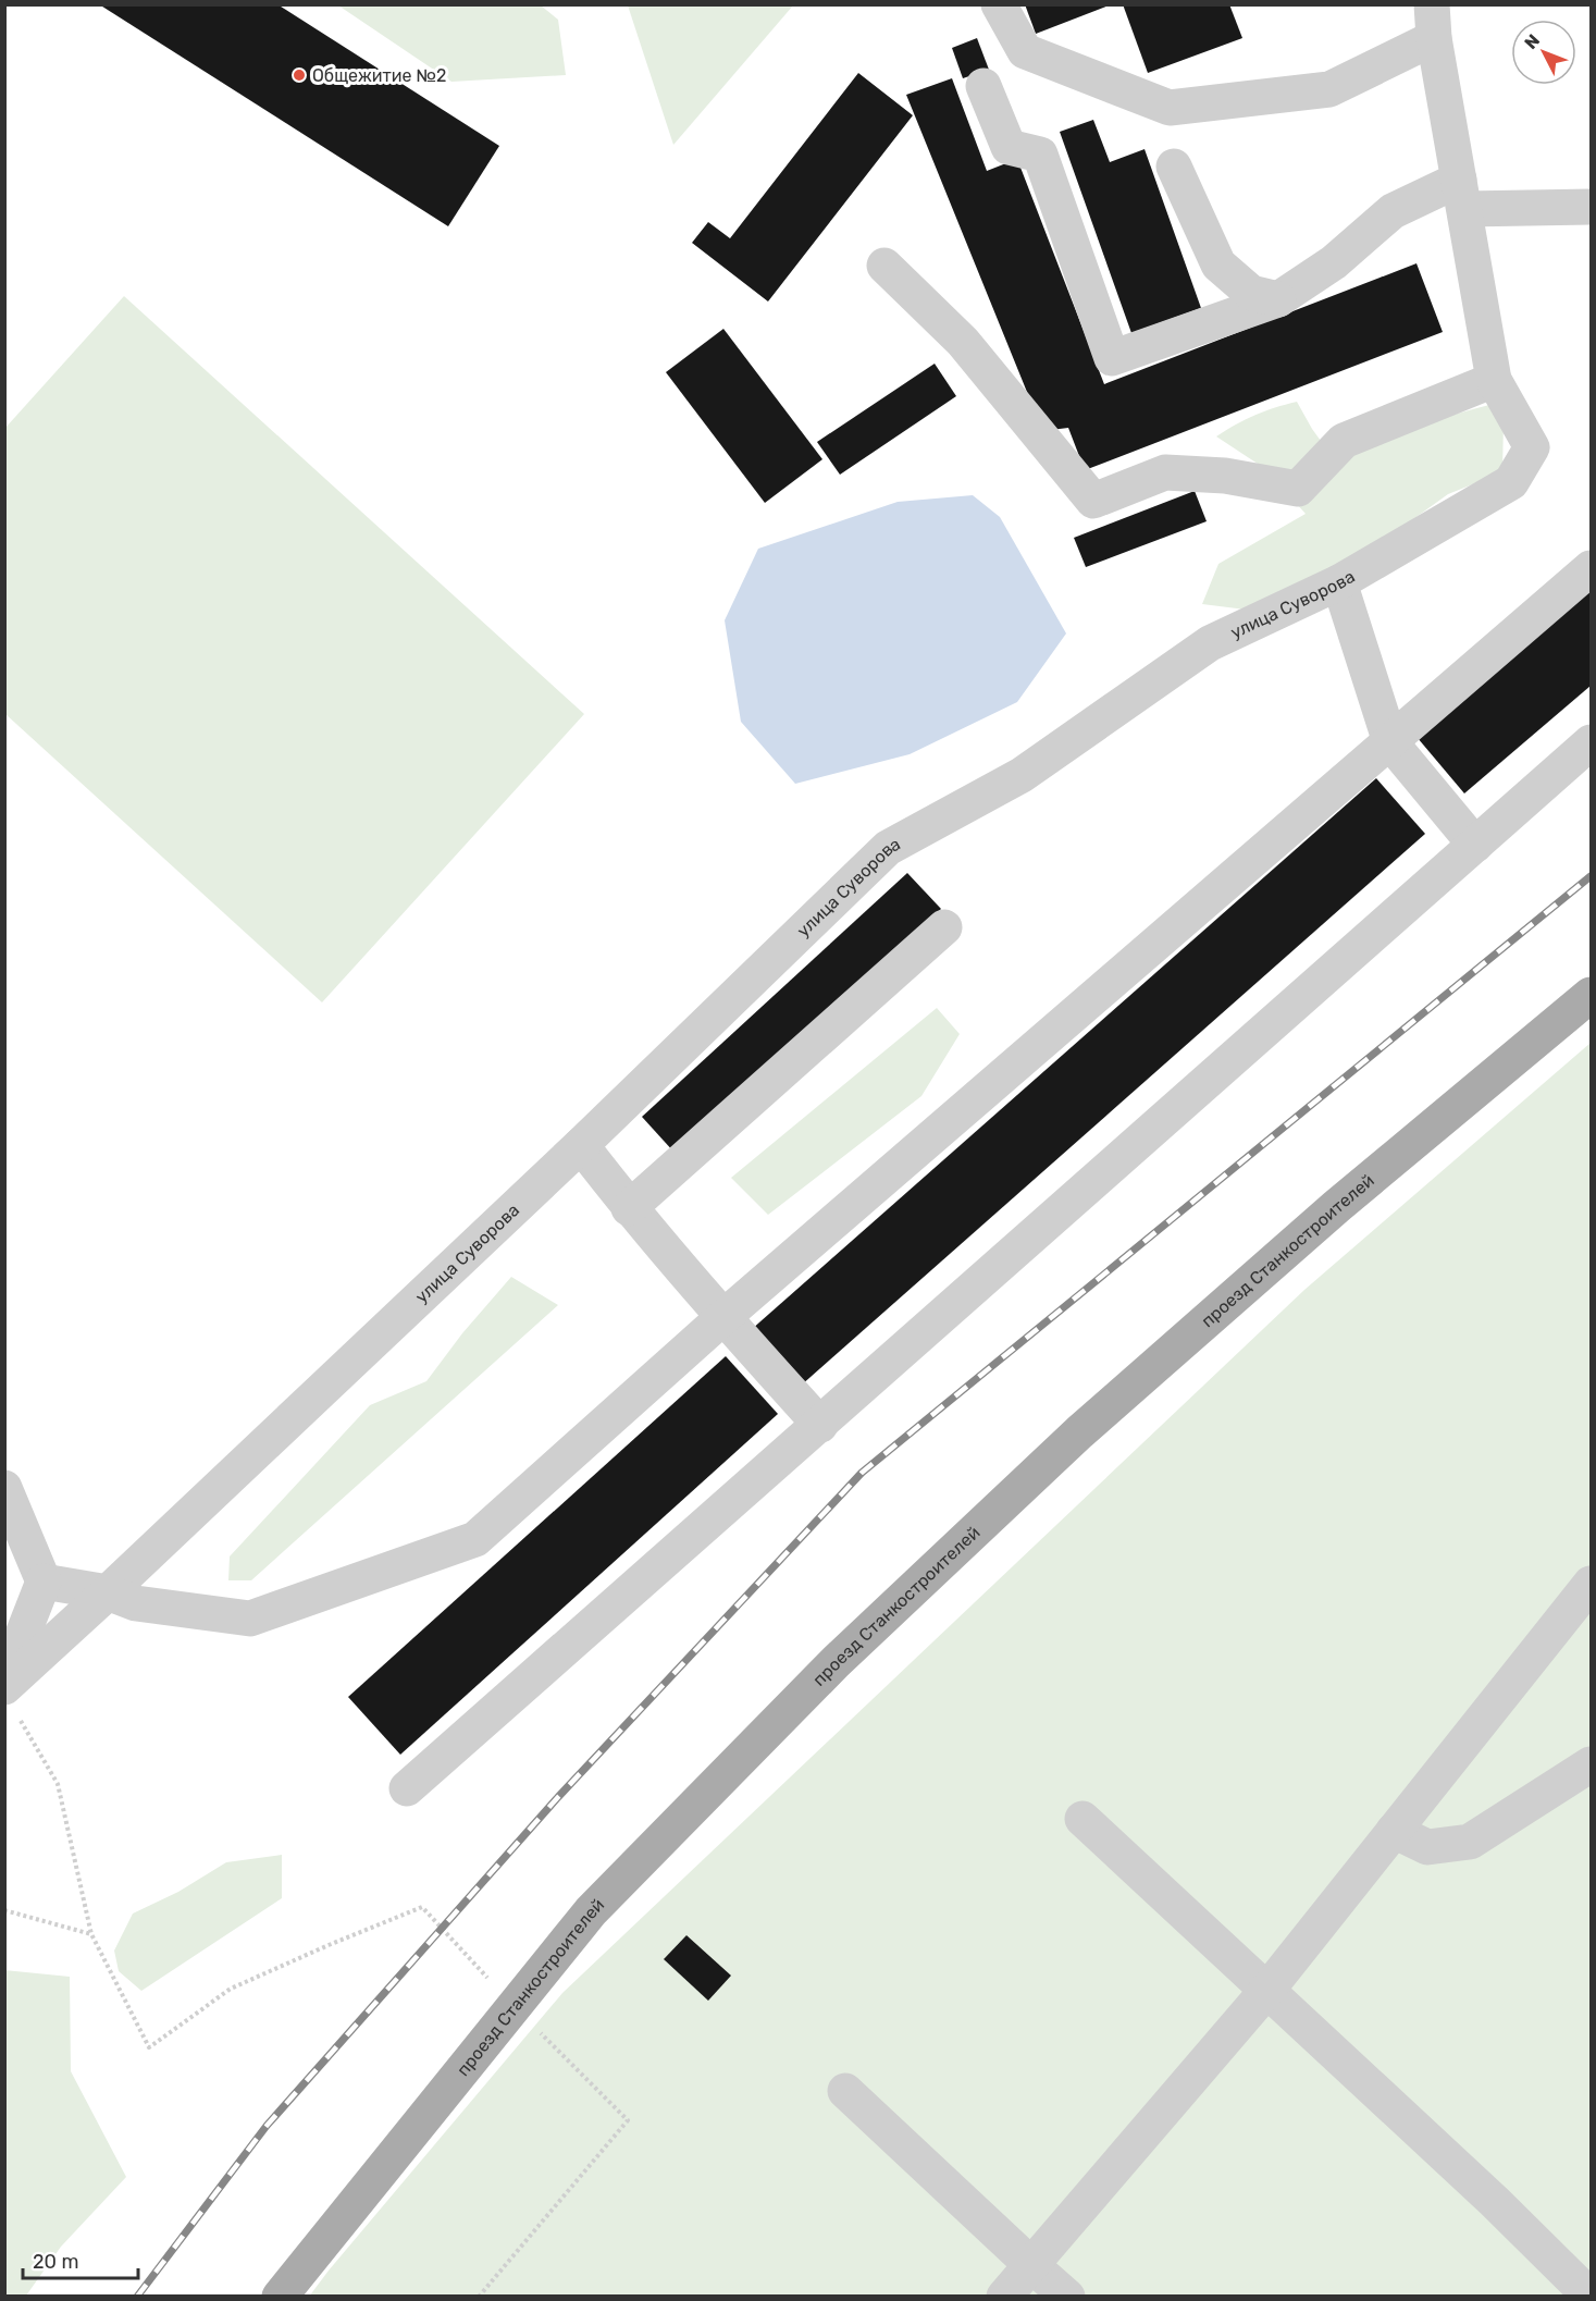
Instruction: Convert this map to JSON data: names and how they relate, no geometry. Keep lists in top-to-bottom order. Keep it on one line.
{"streets":{"main road":["проезд Станкостроителей"],"street":["улица Суворова"]},"places":["Общежитие №2"],"scale_bar":"20 m","north":"top left"}
